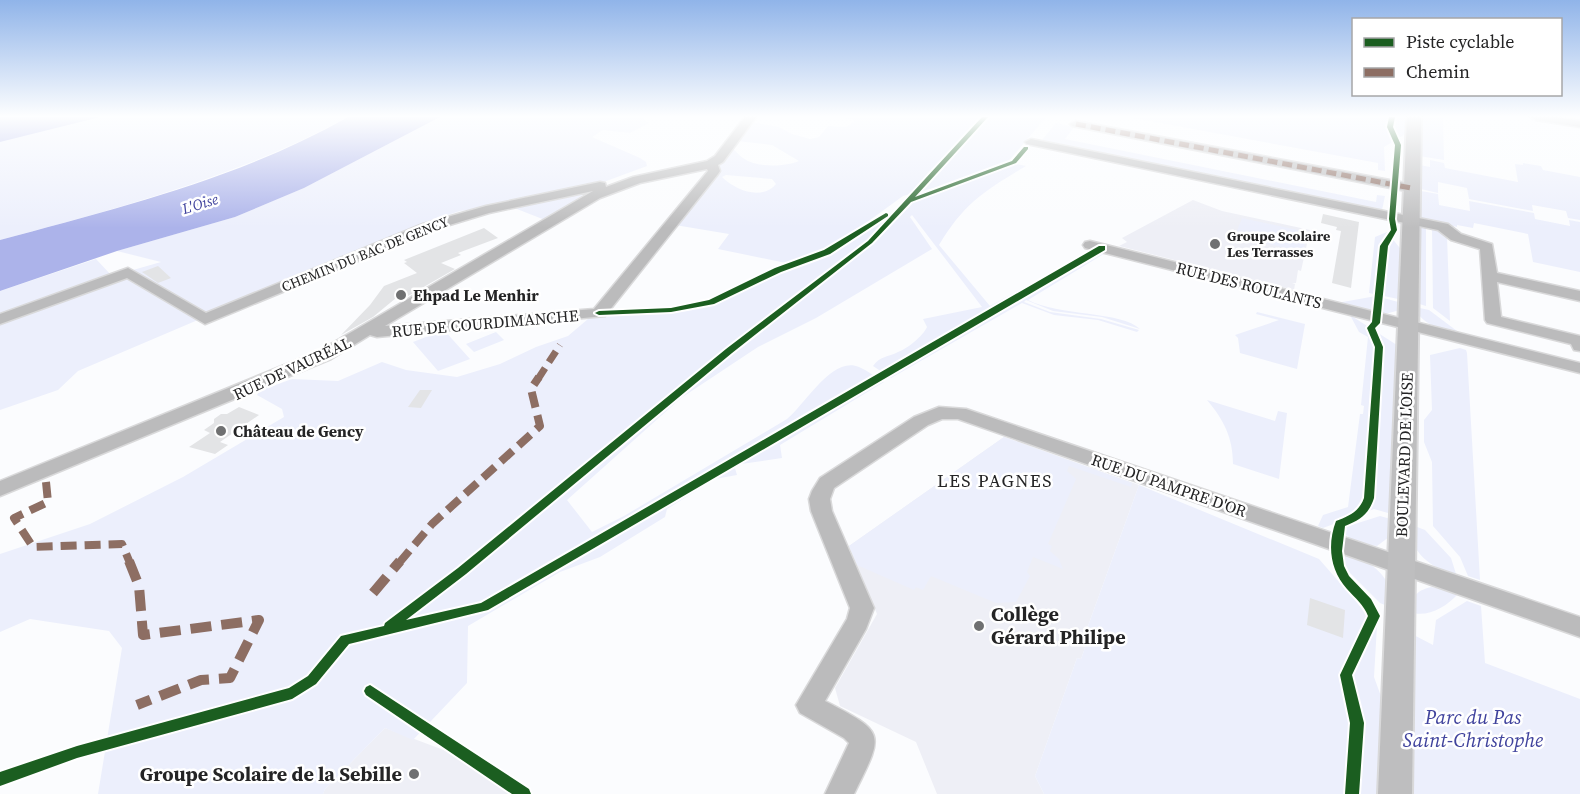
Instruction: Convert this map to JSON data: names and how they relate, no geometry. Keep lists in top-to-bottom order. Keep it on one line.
{"streets":{"main road":["BOULEVARD DE L'OISE"],"street":["CHEMIN DU BAC DE GENCY","RUE DES ROULANTS","RUE DE COURDIMANCHE","RUE DE VAURÉAL","RUE DU PAMPRE D'OR"]},"crossings":[["CHEMIN DU BAC DE GENCY","RUE DE VAURÉAL"],["RUE DES ROULANTS","BOULEVARD DE L'OISE"],["RUE DE COURDIMANCHE","RUE DE VAURÉAL"],["BOULEVARD DE L'OISE","RUE DU PAMPRE D'OR"]],"districts":["LES PAGNES"],"water":["L'Oise"],"parks":["Parc du Pas Saint-Christophe"],"places":["Groupe Scolaire Les Terrasses","Ehpad Le Menhir","Château de Gency","Collège Gérard Philipe","Groupe Scolaire de la Sebille"],"legend":["Piste cyclable","Chemin"]}
